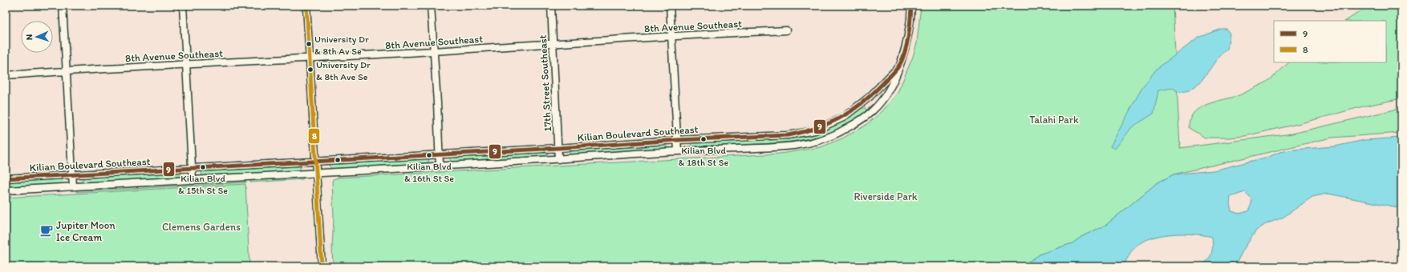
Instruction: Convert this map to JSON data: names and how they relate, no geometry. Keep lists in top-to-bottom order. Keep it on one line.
{"streets":{"street":["8th Avenue Southeast","17th Street Southeast","Kilian Boulevard Southeast"]},"crossings":[["8th Avenue Southeast","17th Street Southeast"],["17th Street Southeast","Kilian Boulevard Southeast"]],"parks":["Talahi Park","Riverside Park","Clemens Gardens"],"places":{"other":["University Dr & 8th Av Se","University Dr & 8th Ave Se","Kilian Blvd & 18th St Se","Kilian Blvd & 16th St Se","Kilian Blvd & 15th St Se"],"cafe":["Jupiter Moon Ice Cream"]},"lines":["transit line 9","transit line 8"],"legend":["9","8"],"north":"left"}
